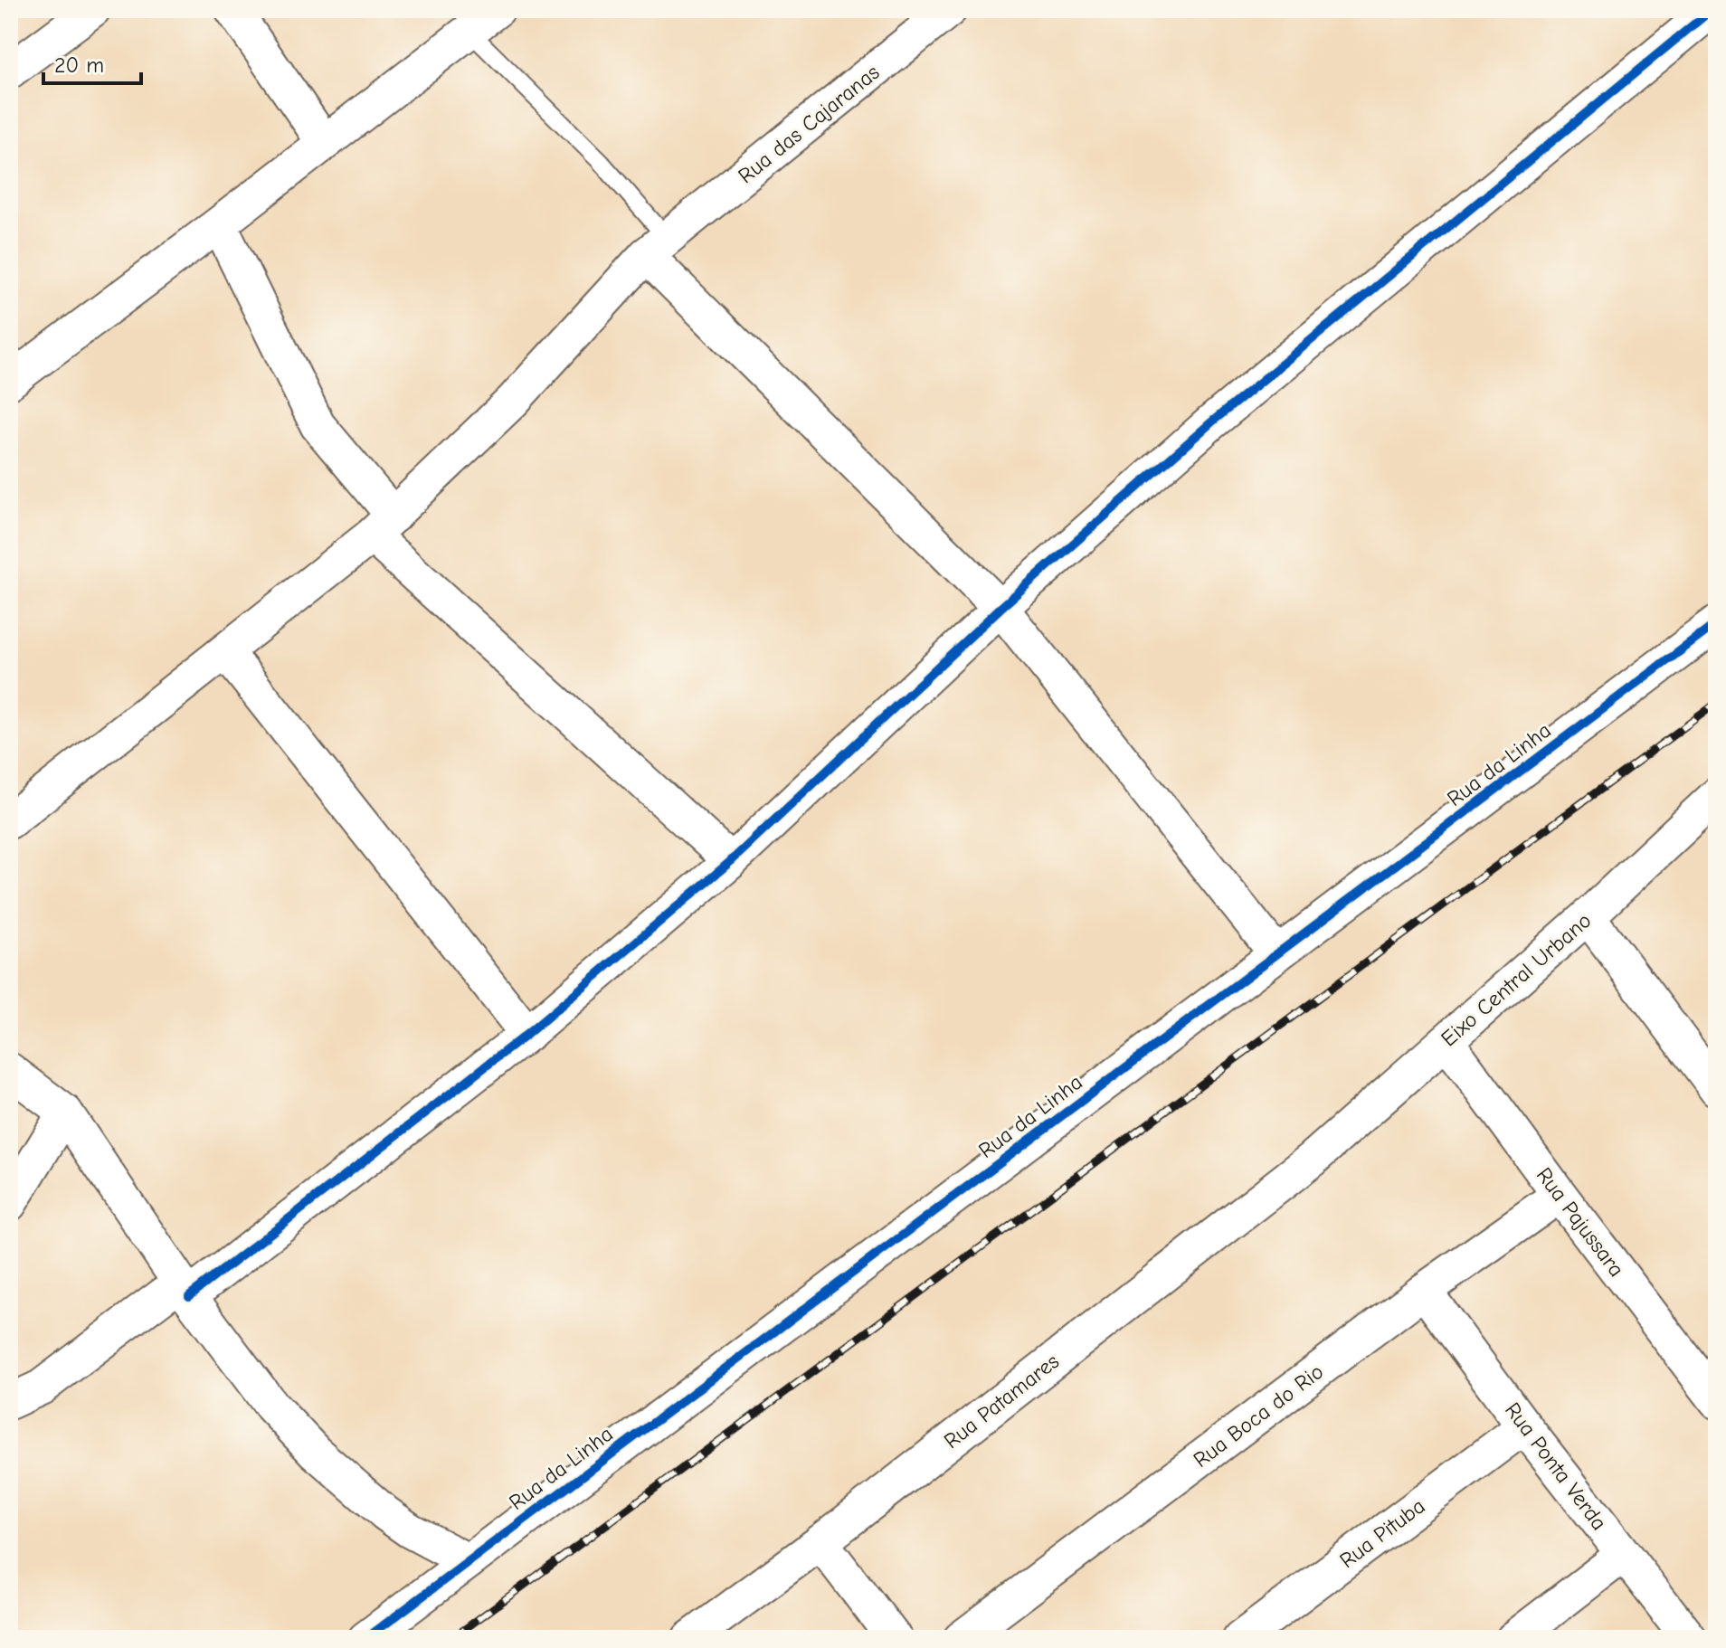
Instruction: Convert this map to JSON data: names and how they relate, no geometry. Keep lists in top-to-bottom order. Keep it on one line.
{"streets":{"street":["Rua das Cajaranas","Rua da Linha","Eixo Central Urbano","Rua Pajussara","Rua Patamares","Rua Boca do Rio","Rua Ponta Verda","Rua Pituba"]},"crossings":[["Eixo Central Urbano","Rua Pajussara"],["Eixo Central Urbano","Rua Patamares"],["Rua Pajussara","Rua Boca do Rio"],["Rua Boca do Rio","Rua Ponta Verda"],["Rua Ponta Verda","Rua Pituba"]],"scale_bar":"20 m"}
